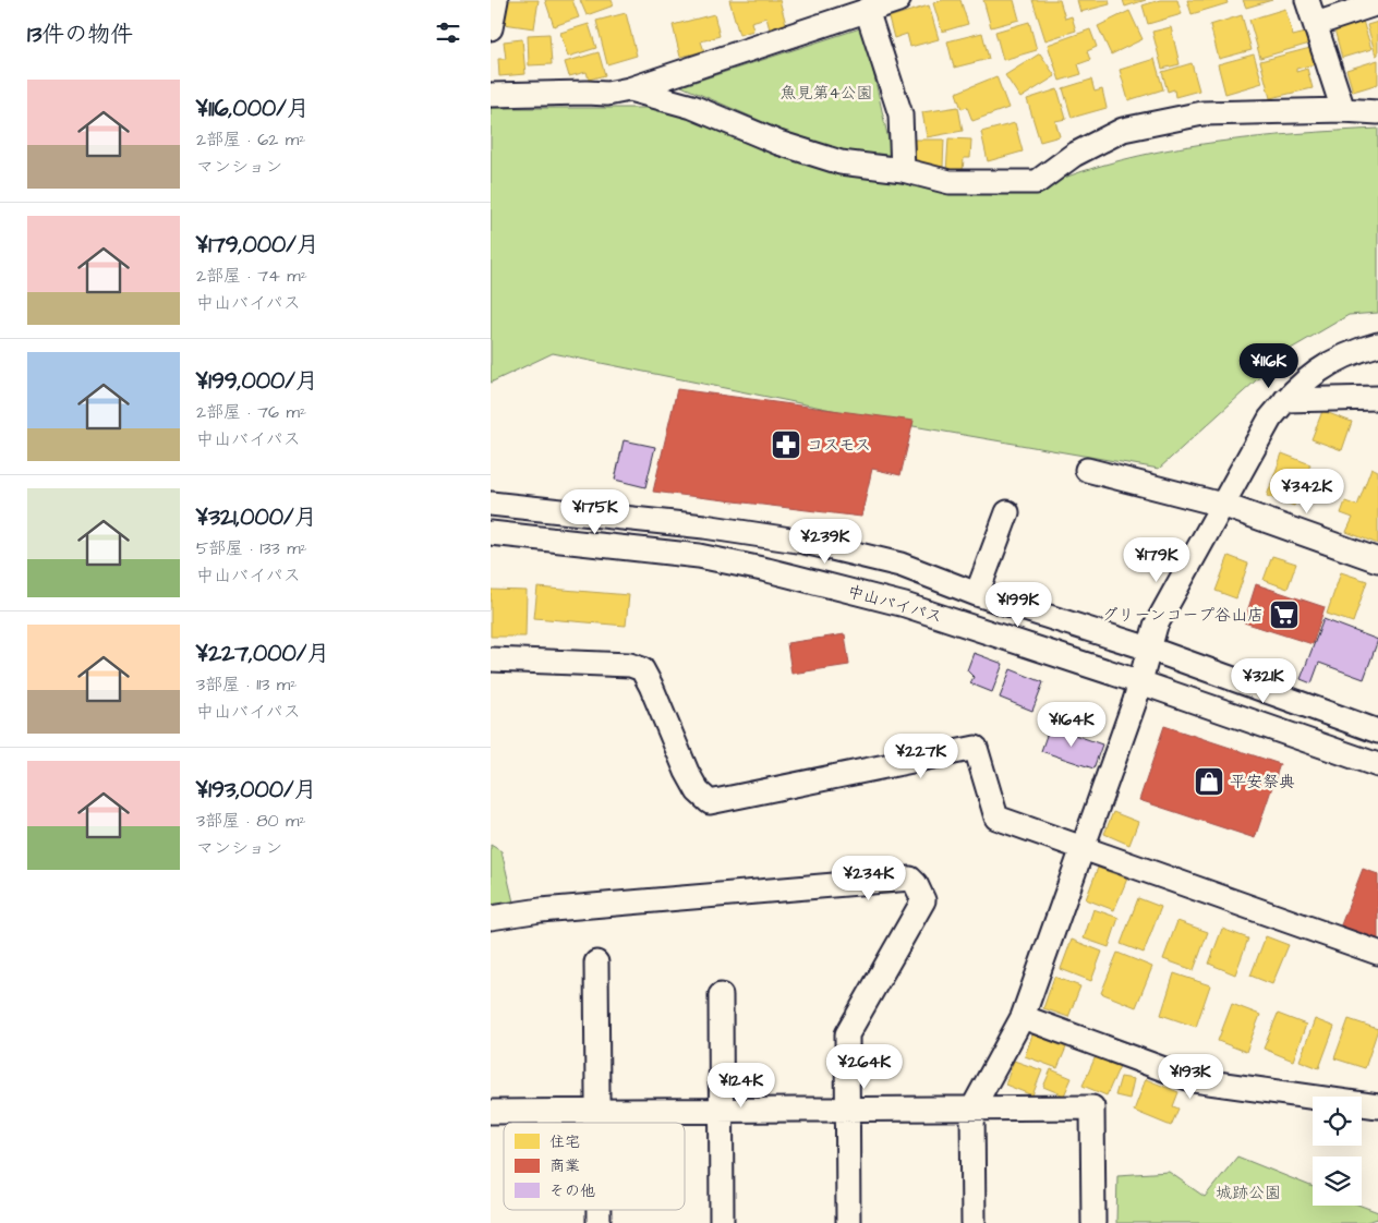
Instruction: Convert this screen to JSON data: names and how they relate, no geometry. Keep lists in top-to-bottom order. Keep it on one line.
{"streets":{"street":["中山バイパス"]},"parks":["魚見第4公園","城跡公園"],"places":{"pharmacy":["コスモス"],"supermarket":["グリーンコープ谷山店"],"shop":["平安祭典"]},"legend":["住宅","商業","その他"],"page":{"heading":"13件の物件","list":[{"name":"¥116,000/月","note":"2部屋 · 62 m² · マンション"},{"name":"¥179,000/月","note":"2部屋 · 74 m² · 中山バイパス"},{"name":"¥199,000/月","note":"2部屋 · 76 m² · 中山バイパス"},{"name":"¥321,000/月","note":"5部屋 · 133 m² · 中山バイパス"},{"name":"¥227,000/月","note":"3部屋 · 113 m² · 中山バイパス"},{"name":"¥193,000/月","note":"3部屋 · 80 m² · マンション"}],"price":["¥116K","¥342K","¥175K","¥239K","¥179K","¥199K","¥321K","¥164K","¥227K","¥234K","¥264K","¥193K","¥124K"]}}
